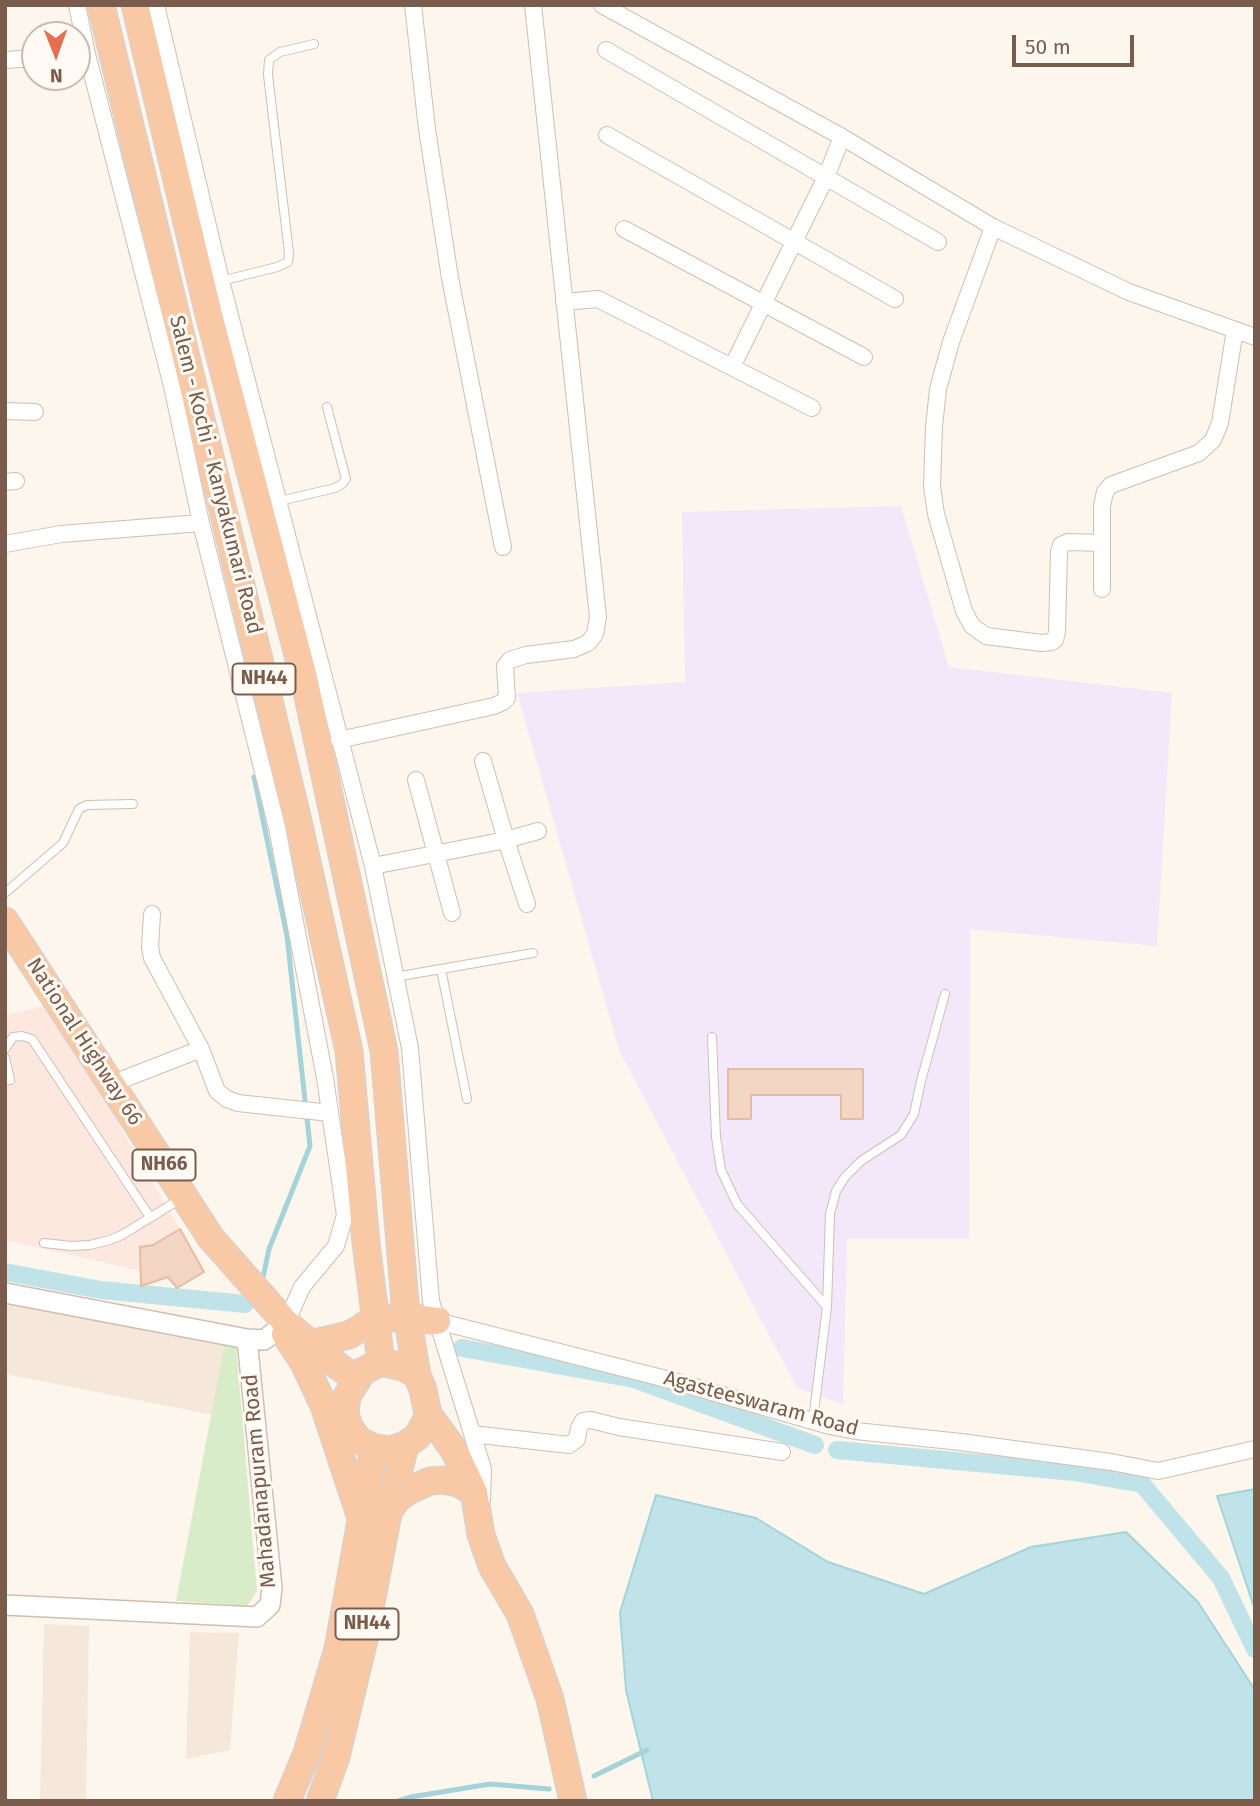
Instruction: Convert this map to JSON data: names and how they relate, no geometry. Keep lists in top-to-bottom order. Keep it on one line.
{"streets":{"highway":["Salem - Kochi - Kanyakumari Road","NH44","National Highway 66","NH66"],"street":["Agasteeswaram Road","Mahadanapuram Road"]},"crossings":[["Salem - Kochi - Kanyakumari Road","NH44"],["Salem - Kochi - Kanyakumari Road","National Highway 66"],["NH44","National Highway 66"]],"scale_bar":"50 m","north":"bottom"}
